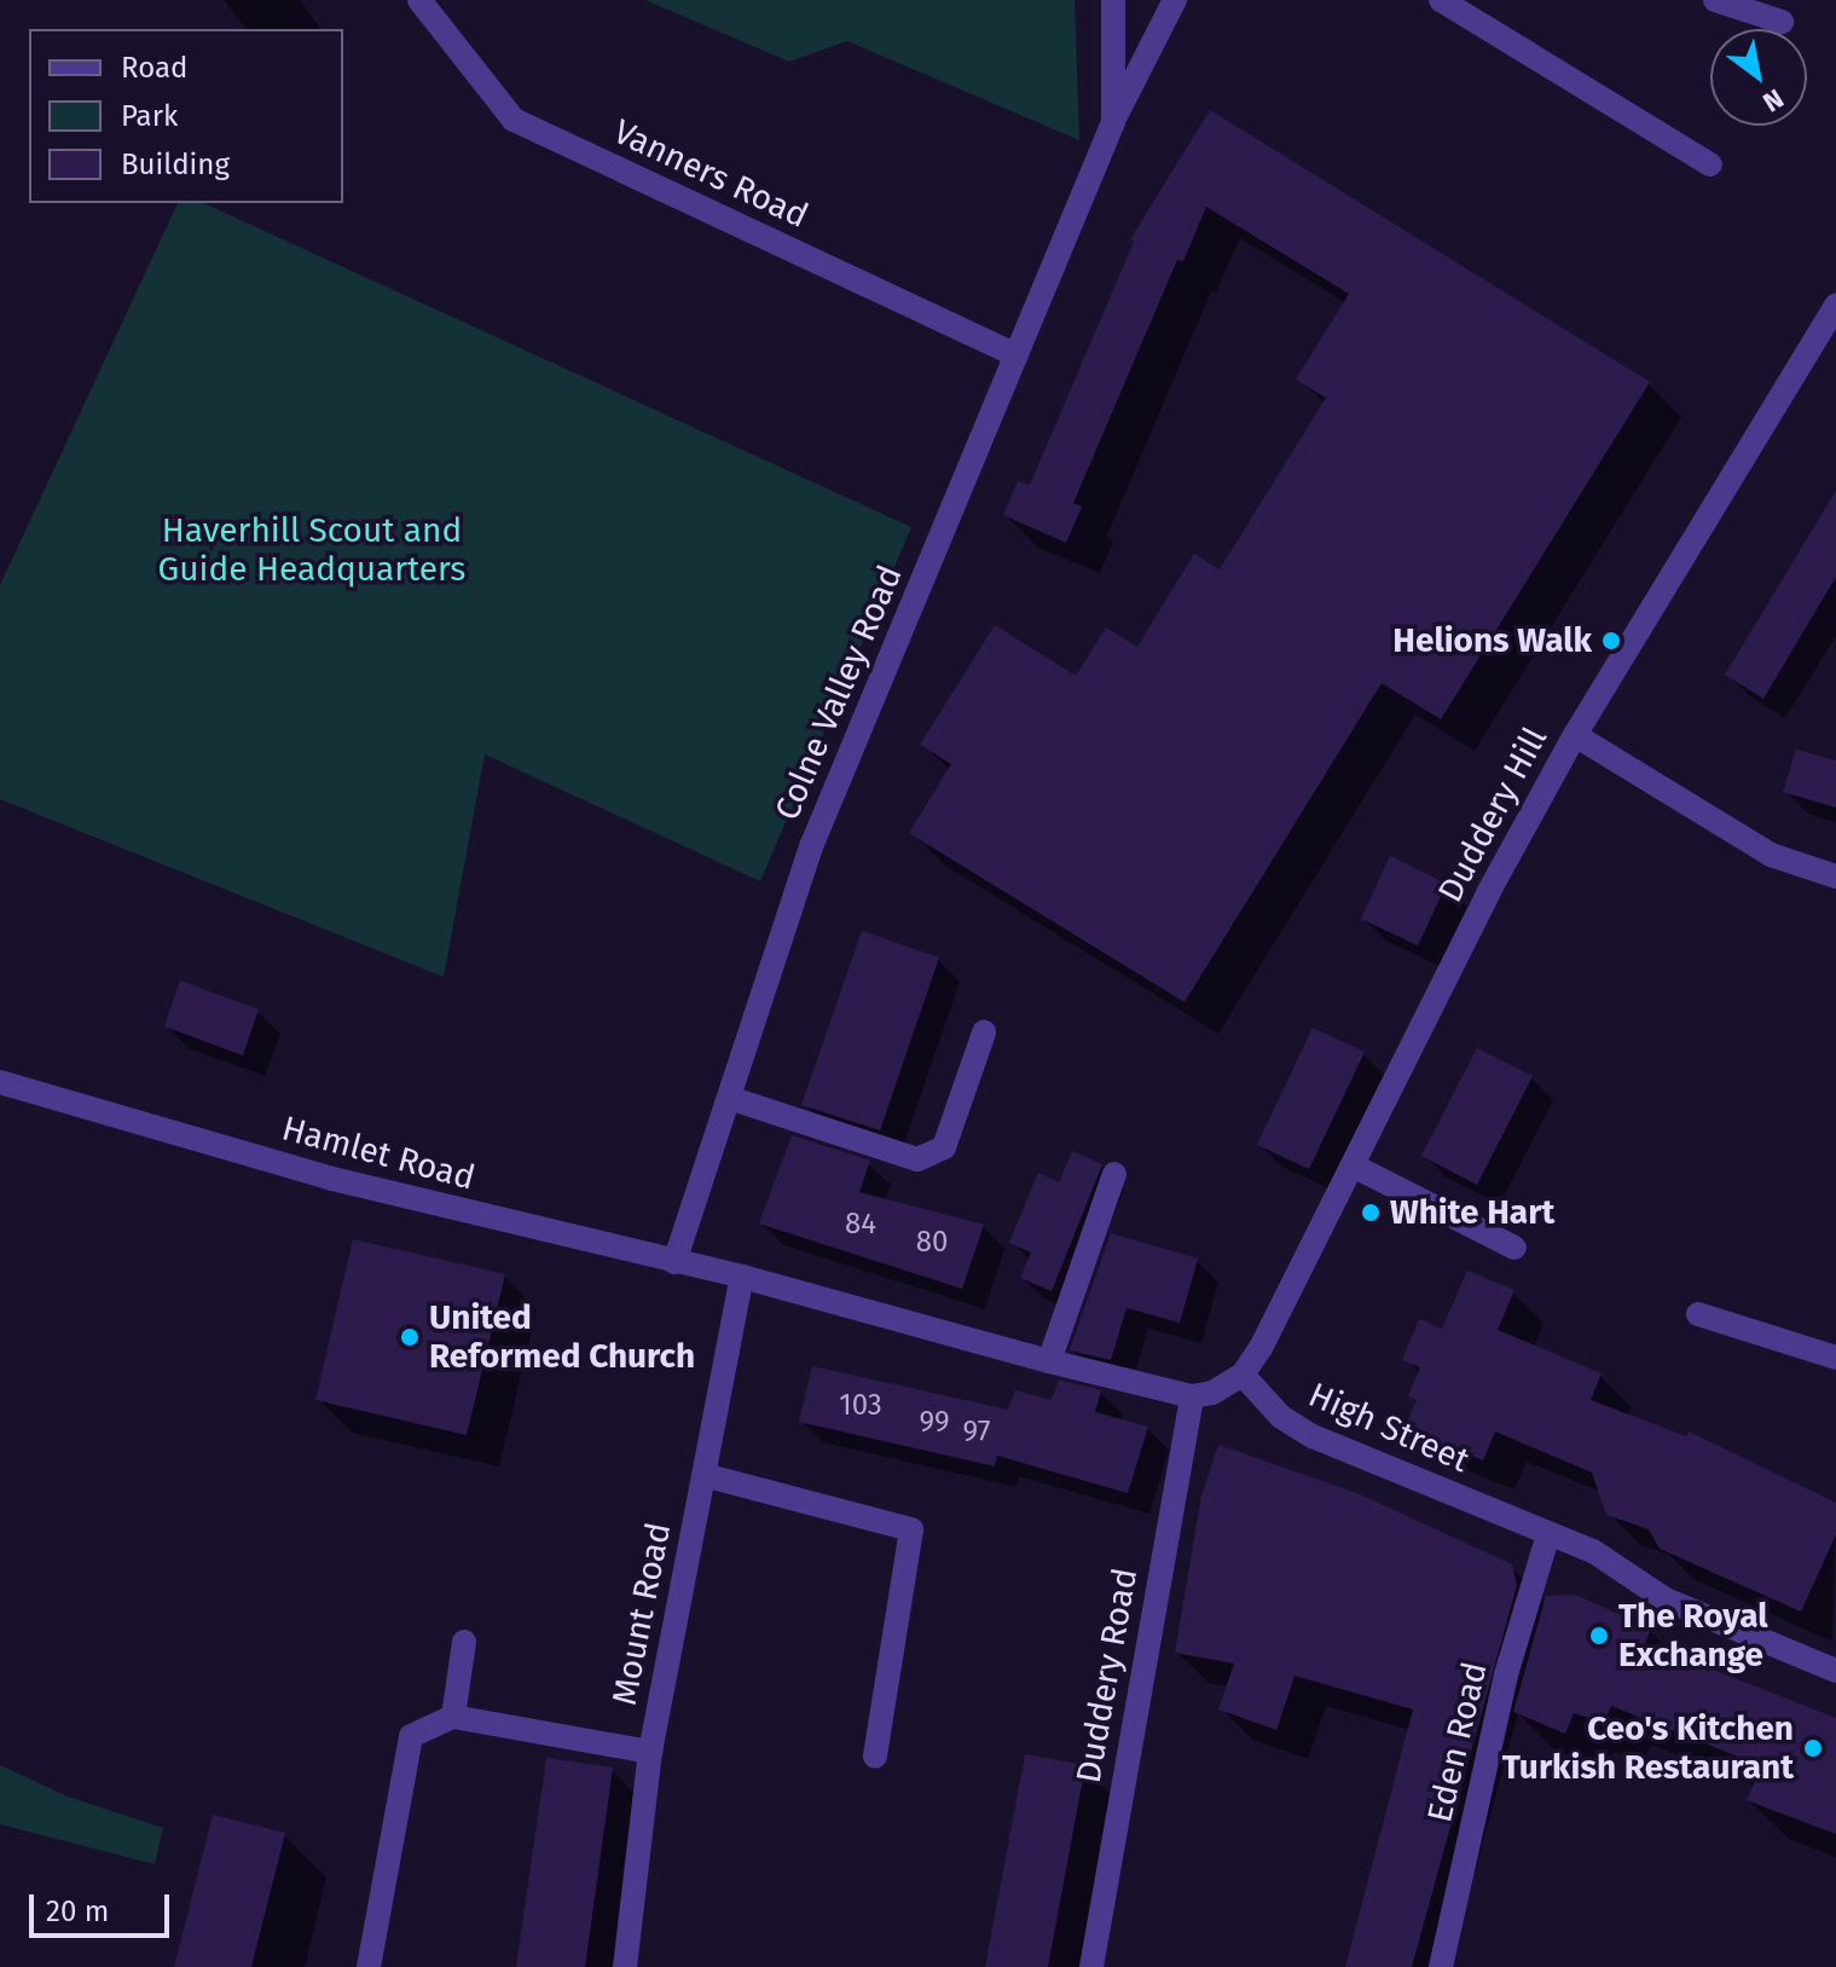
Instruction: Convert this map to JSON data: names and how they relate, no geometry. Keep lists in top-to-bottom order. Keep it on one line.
{"streets":{"street":["Vanners Road","Colne Valley Road","Duddery Hill","Hamlet Road","High Street","Mount Road","Duddery Road","Eden Road"]},"crossings":[["Vanners Road","Colne Valley Road"],["Colne Valley Road","Hamlet Road"],["Duddery Hill","High Street"],["Hamlet Road","Mount Road"],["High Street","Eden Road"]],"parks":["Haverhill Scout and Guide Headquarters"],"places":["Helions Walk","White Hart","United Reformed Church","The Royal Exchange","Ceo's Kitchen Turkish Restaurant"],"house_numbers":["84","80","103","99","97"],"legend":["Road","Park","Building"],"scale_bar":"20 m","north":"bottom right"}
